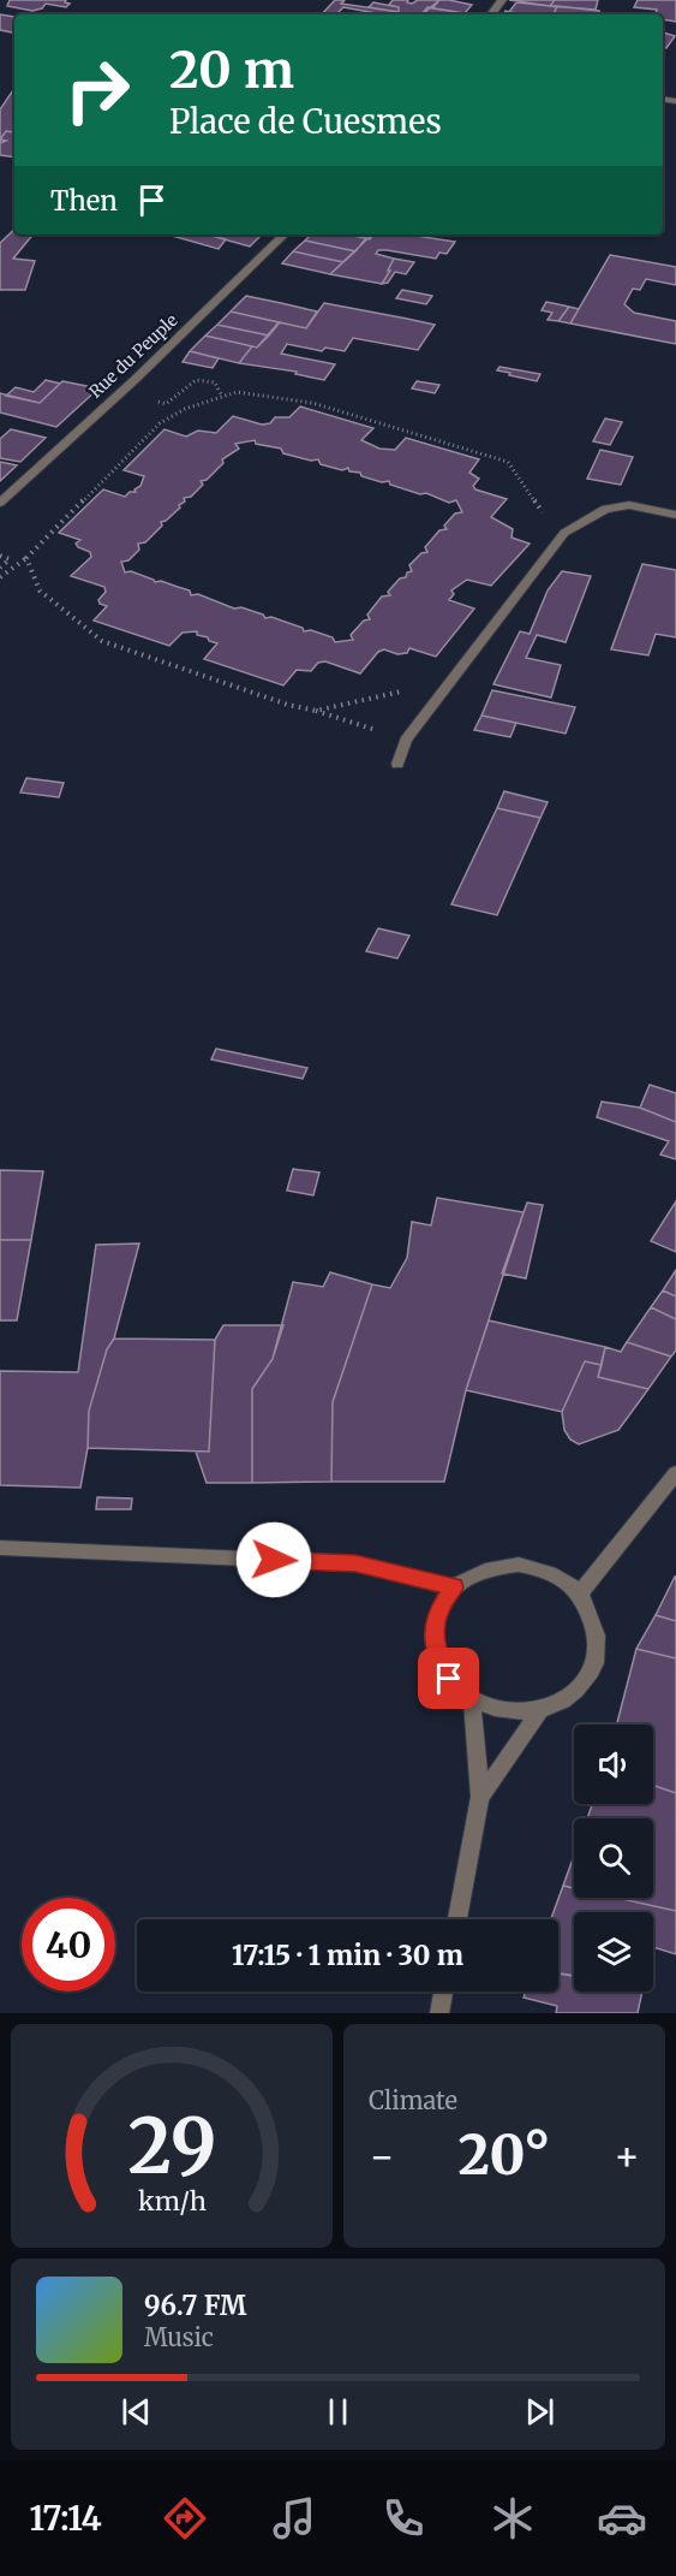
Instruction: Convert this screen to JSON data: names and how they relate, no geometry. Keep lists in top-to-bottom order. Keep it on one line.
{"streets":{"street":["Rue du Peuple"]},"page":{"turn":["20 m","Place de Cuesmes"],"then":"Then","limit":"40","trip":"17:15 · 1 min · 30 m","tile":"Climate","heat":["−","20°","+"],"song":["96.7 FM","Music"],"tabs":"17:14","gauge":["29","km/h"]}}
